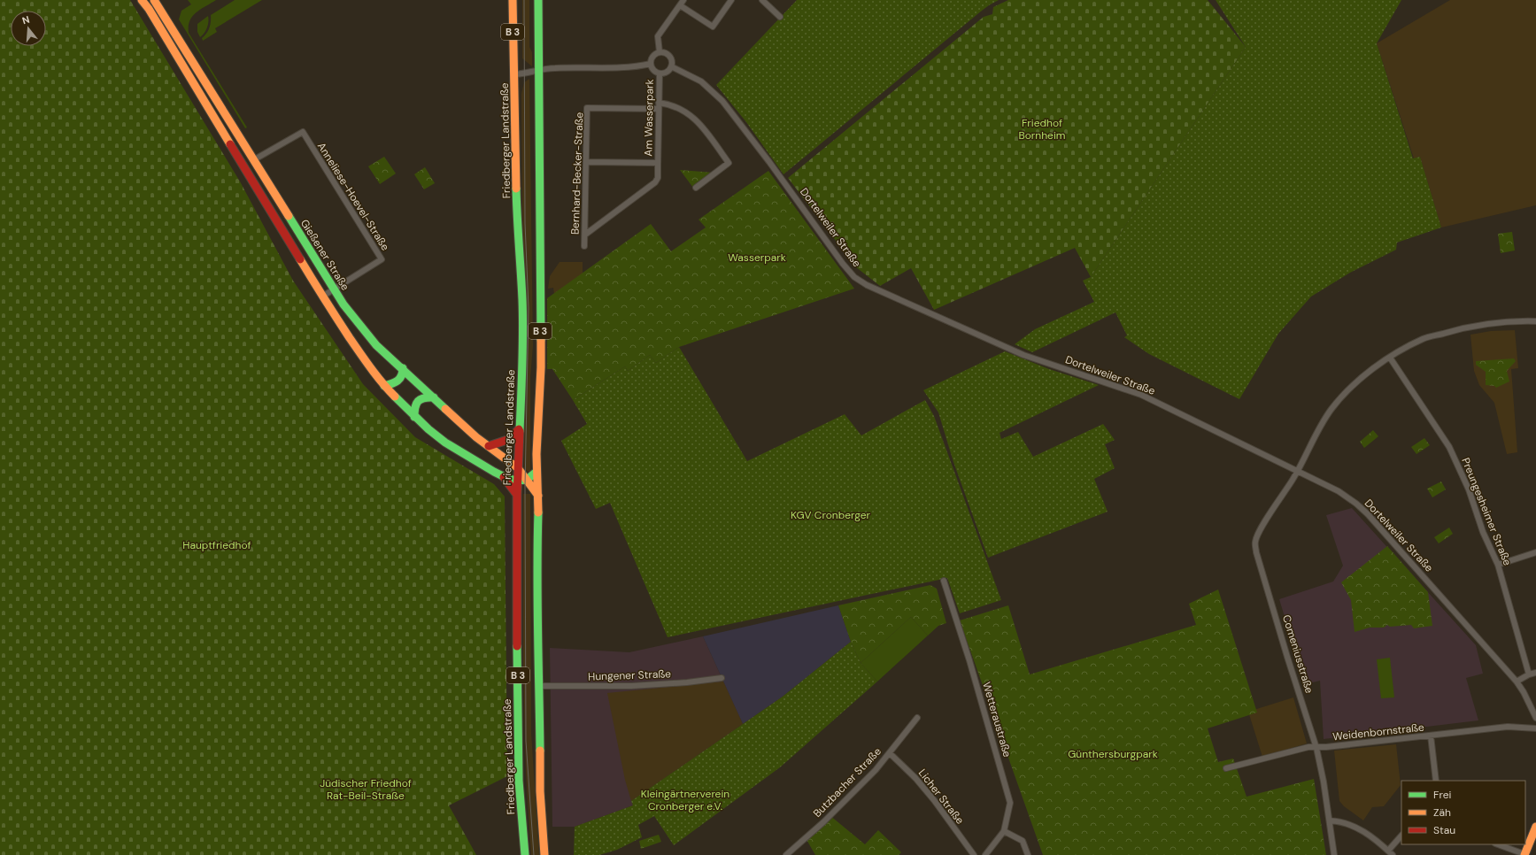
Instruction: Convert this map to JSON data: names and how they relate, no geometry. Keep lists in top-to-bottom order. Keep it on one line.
{"streets":{"main road":["B 3","Friedberger Landstraße","Gießener Straße"],"street":["Am Wasserpark","Bernhard-Becker-Straße","Anneliese-Hoevel-Straße","Dortelweiler Straße","Preungesheimer Straße","Comeniusstraße","Hungener Straße","Wetteraustraße","Weidenbornstraße","Butzbacher Straße","Licher Straße"]},"crossings":[["B 3","Gießener Straße"],["B 3","Hungener Straße"],["Am Wasserpark","Bernhard-Becker-Straße"],["Am Wasserpark","Dortelweiler Straße"],["Friedberger Landstraße","Gießener Straße"],["Anneliese-Hoevel-Straße","Gießener Straße"],["Dortelweiler Straße","Comeniusstraße"],["Preungesheimer Straße","Comeniusstraße"],["Comeniusstraße","Weidenbornstraße"],["Butzbacher Straße","Licher Straße"]],"parks":["Friedhof Bornheim","Wasserpark","KGV Cronberger","Hauptfriedhof","Günthersburgpark","Jüdischer Friedhof Rat-Beil-Straße","Kleingärtnerverein Cronberger e.V."],"legend":["Frei","Zäh","Stau"],"north":"top"}
